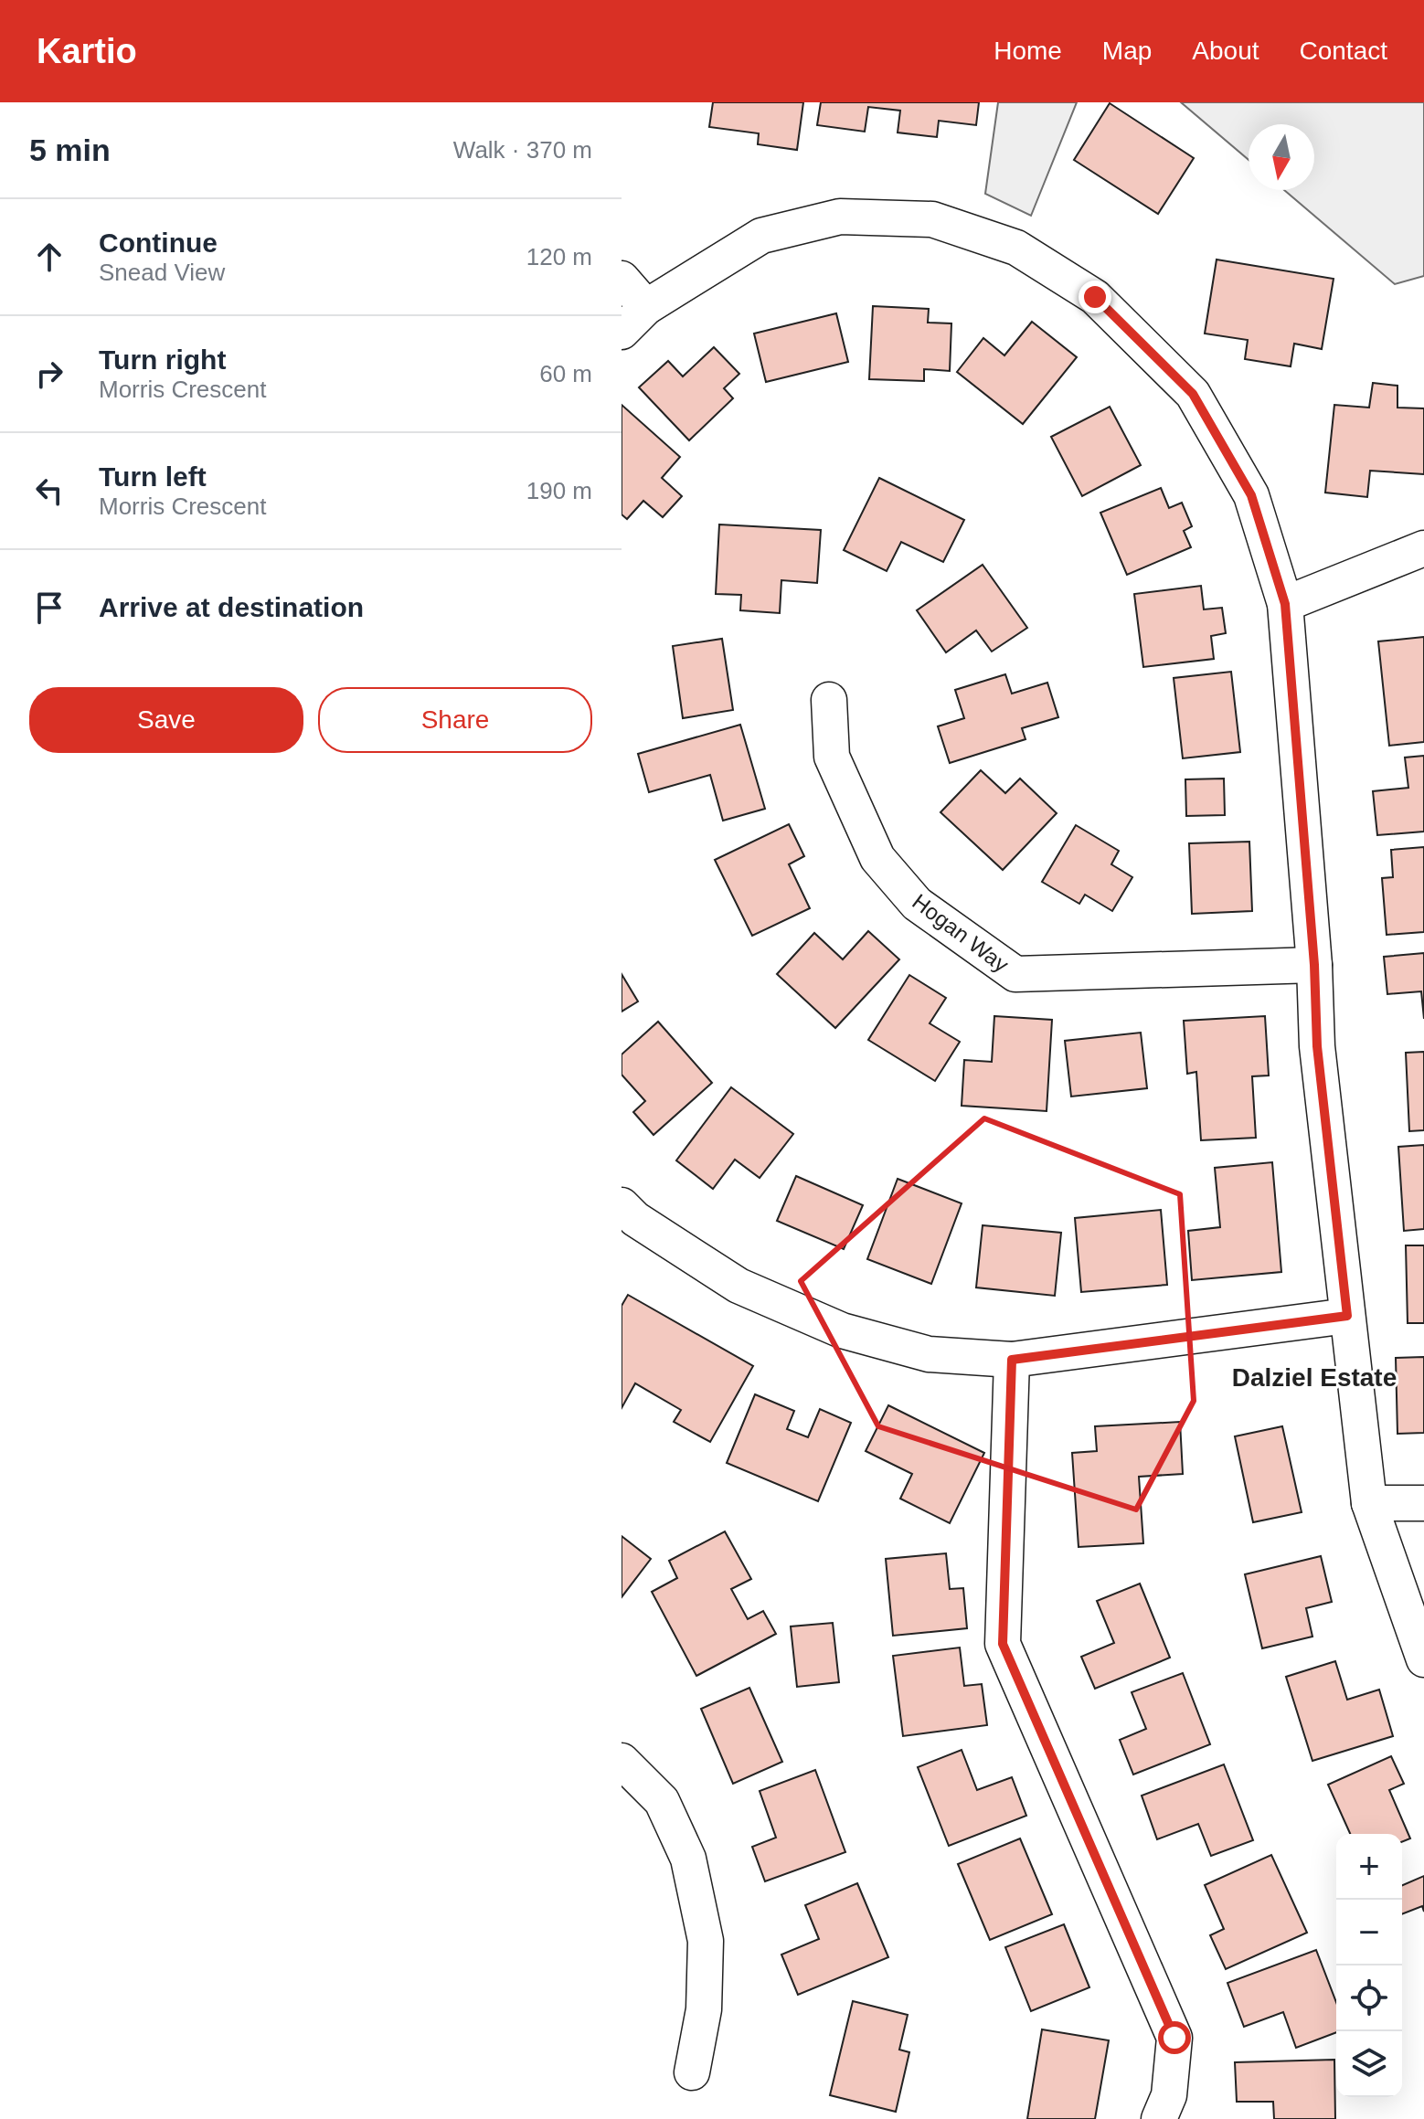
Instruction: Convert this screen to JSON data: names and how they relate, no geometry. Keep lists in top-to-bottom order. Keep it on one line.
{"streets":{"street":["Hogan Way"]},"districts":["Dalziel Estate"],"north":"bottom","page":{"header":"Kartio","nav":["Home","Map","About","Contact"],"heading":["5 min","Walk · 370 m"],"list":[["Continue","Snead View","120 m"],["Turn right","Morris Crescent","60 m"],["Turn left","Morris Crescent","190 m"],"Arrive at destination"],"buttons":["Save","Share"],"map_buttons":["+","−"]}}
